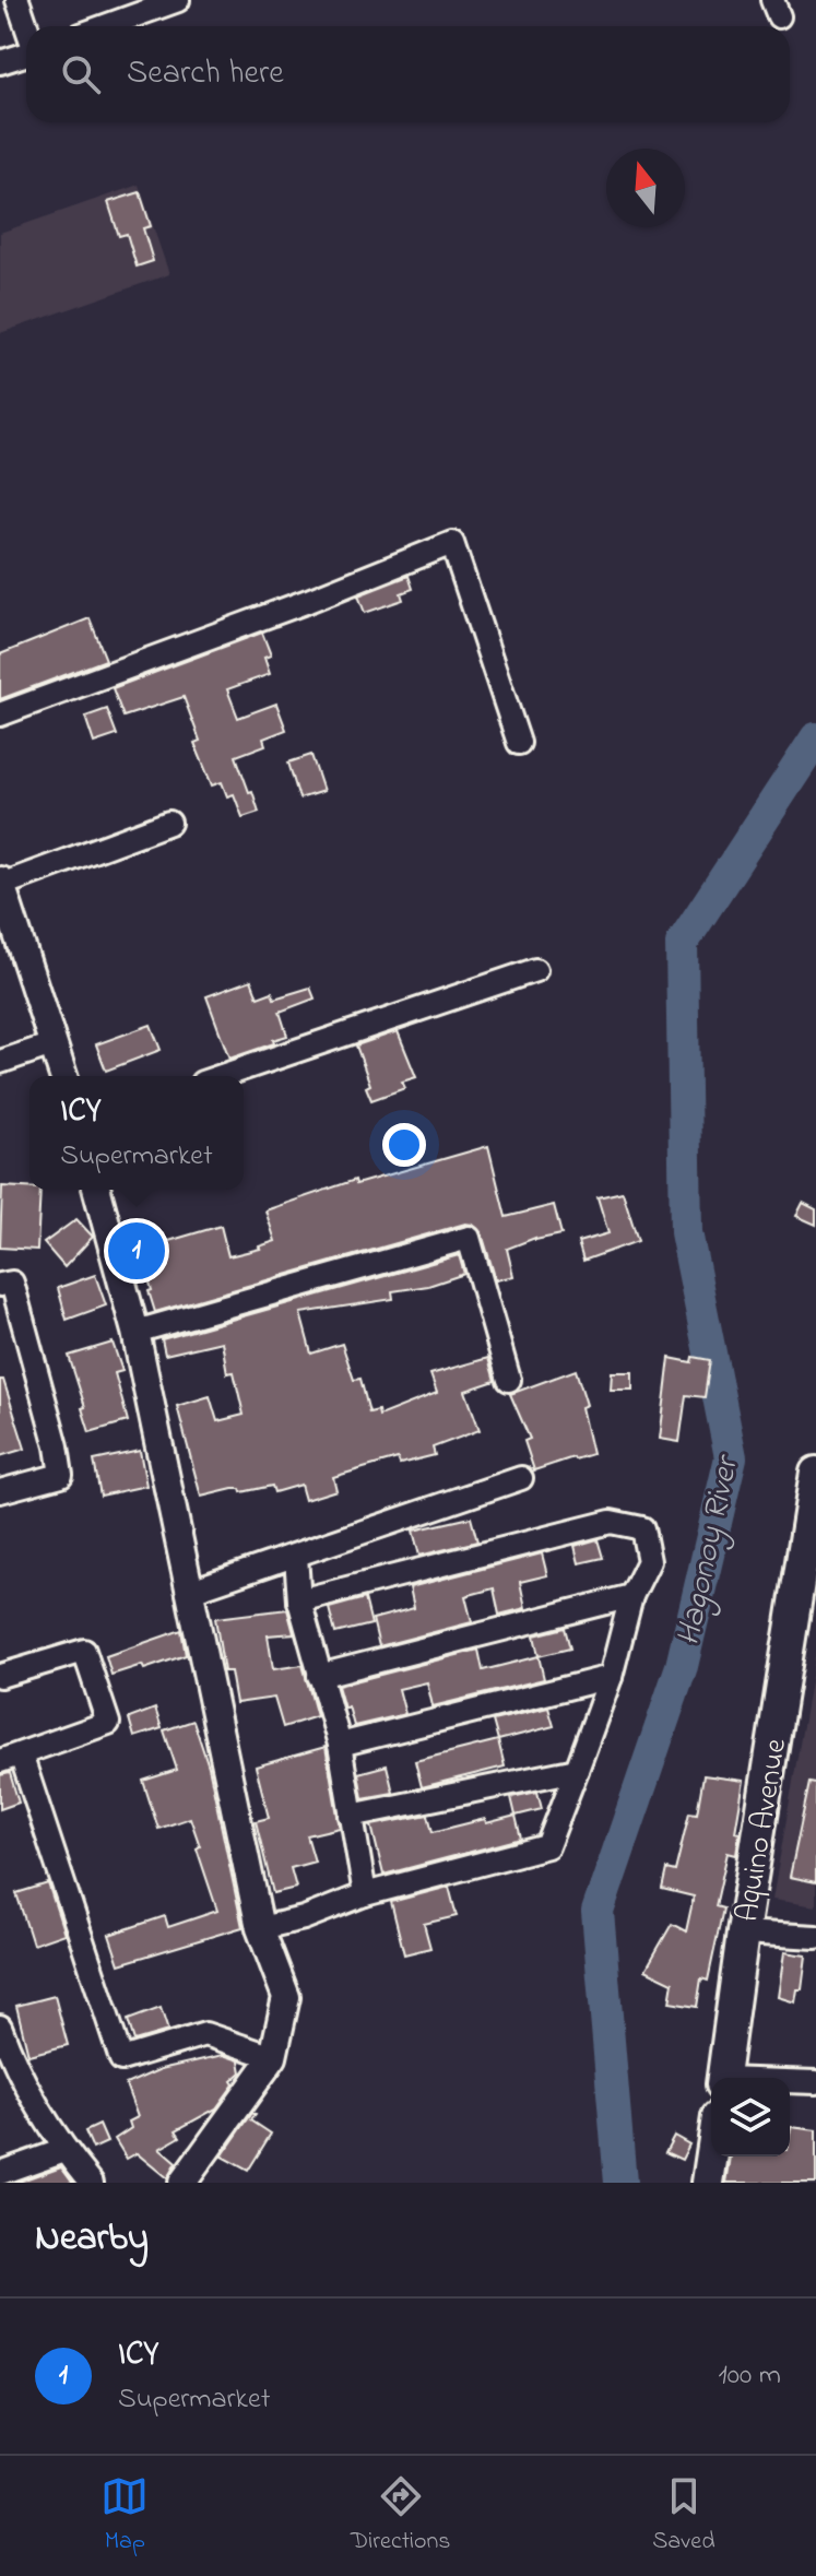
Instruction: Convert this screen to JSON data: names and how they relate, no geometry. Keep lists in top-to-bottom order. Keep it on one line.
{"streets":{"main road":["Aquino Avenue"]},"water":["Hagonoy River"],"north":"top","page":{"search":"Search here","popup":["ICY","Supermarket"],"pins":"1","heading":"Nearby","list":[{"mark":"1","name":"ICY","note":"Supermarket","value":"100 m"}],"nav":["Map","Directions","Saved"]}}
